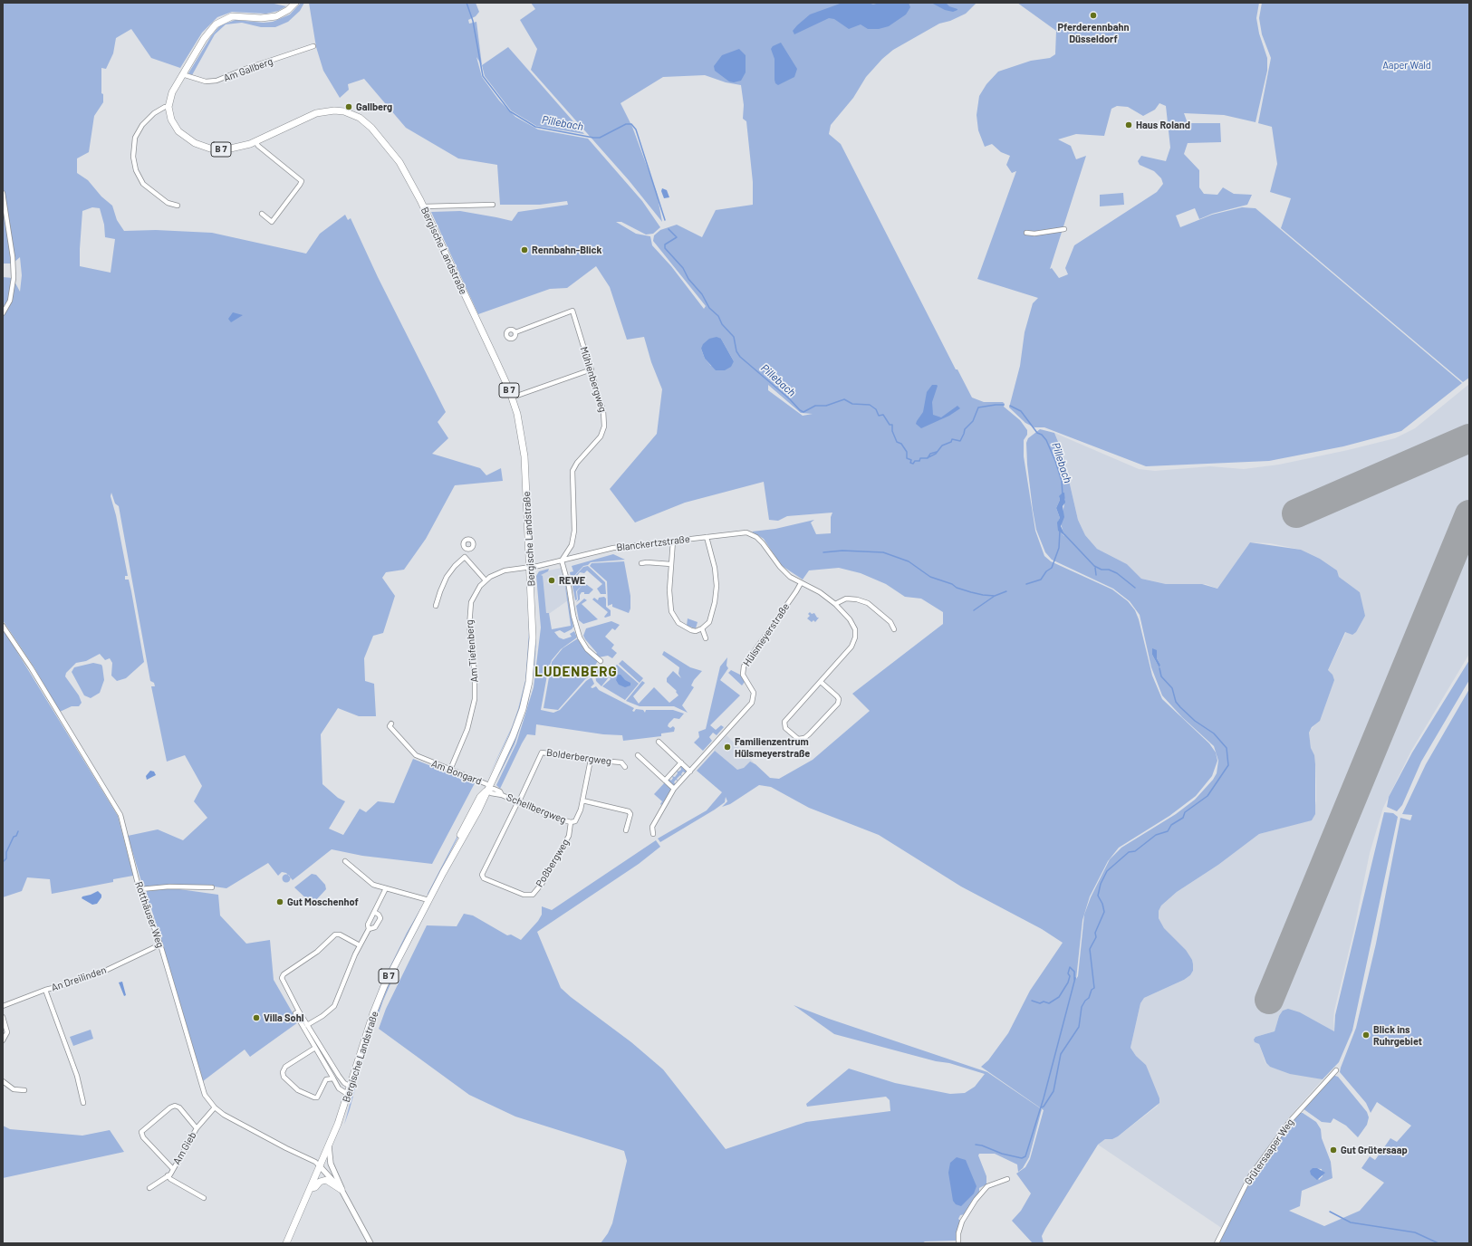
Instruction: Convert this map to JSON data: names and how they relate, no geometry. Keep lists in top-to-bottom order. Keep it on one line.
{"streets":{"main road":["B 7","Bergische Landstraße"],"street":["Am Gallberg","Mühlenbergweg","Blanckertzstraße","Hülsmeyerstraße","Am Tiefenberg","Bolderbergweg","Am Bongard","Schellbergweg","Poßbergweg","Rotthäuser Weg","An Dreilinden","Am Gieb","Grütersaaper Weg"]},"crossings":[["Bergische Landstraße","Blanckertzstraße"],["Bergische Landstraße","Am Tiefenberg"],["Bergische Landstraße","Am Bongard"],["Bergische Landstraße","Schellbergweg"],["Bergische Landstraße","Rotthäuser Weg"],["Mühlenbergweg","Blanckertzstraße"],["Blanckertzstraße","Hülsmeyerstraße"],["Blanckertzstraße","Am Tiefenberg"],["Am Tiefenberg","Am Bongard"],["Bolderbergweg","Schellbergweg"],["Bolderbergweg","Poßbergweg"],["Am Bongard","Schellbergweg"],["Schellbergweg","Poßbergweg"],["Rotthäuser Weg","An Dreilinden"],["Rotthäuser Weg","Am Gieb"]],"districts":["LUDENBERG"],"water":["Pillebach"],"parks":["Aaper Wald"],"places":["Pferderennbahn Düsseldorf","Gallberg","Haus Roland","Rennbahn-Blick","REWE","Familienzentrum Hülsmeyerstraße","Gut Moschenhof","Villa Sohl","Blick ins Ruhrgebiet","Gut Grütersaap"]}
